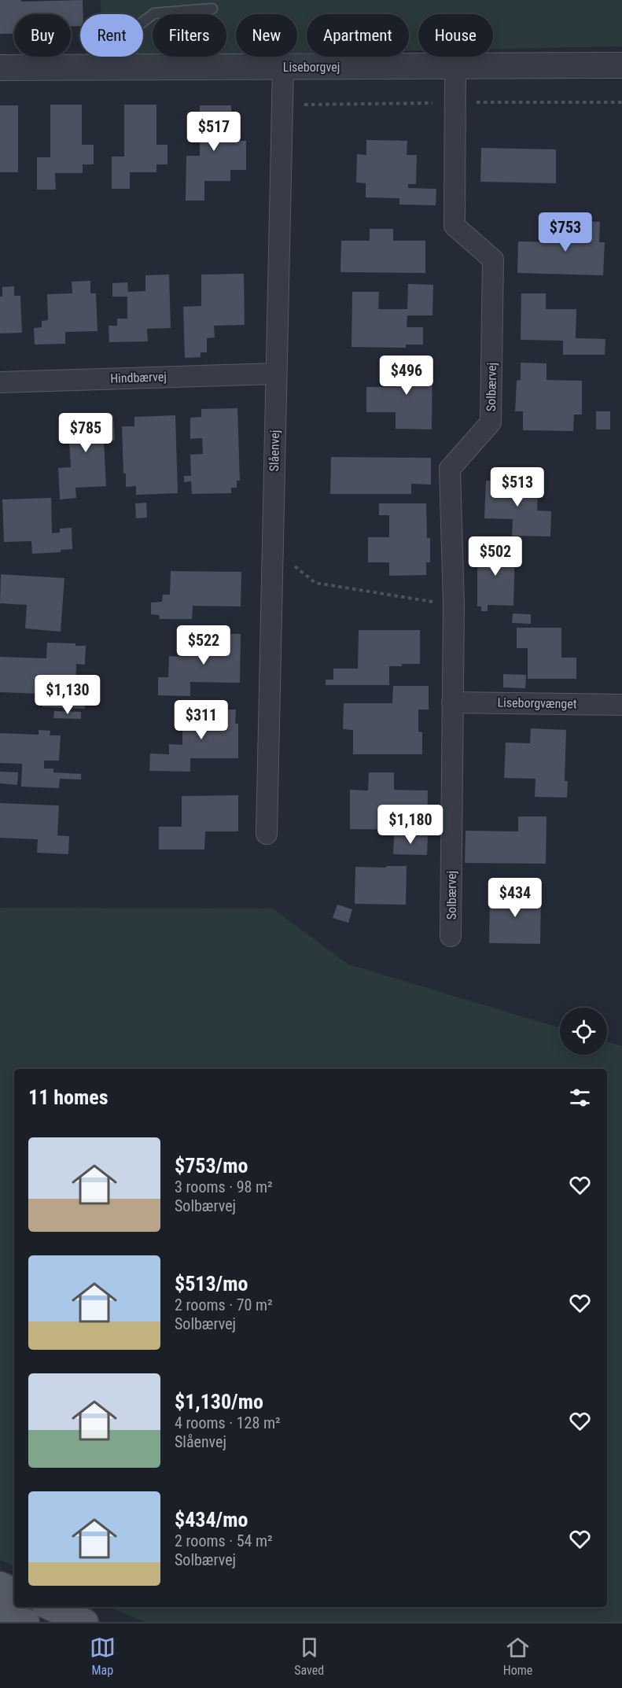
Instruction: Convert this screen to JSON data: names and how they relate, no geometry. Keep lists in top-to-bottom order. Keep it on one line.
{"streets":{"street":["Liseborgvej","Hindbærvej","Solbærvej","Slåenvej","Liseborgvænget"]},"crossings":[["Liseborgvej","Solbærvej"],["Liseborgvej","Slåenvej"],["Hindbærvej","Slåenvej"],["Solbærvej","Liseborgvænget"]],"page":{"chip":["Buy","Rent","Filters","New","Apartment","House"],"price":["$517","$753","$496","$785","$513","$502","$522","$1,130","$311","$1,180","$434"],"heading":"11 homes","list":[{"name":"$753/mo","note":"3 rooms · 98 m² · Solbærvej"},{"name":"$513/mo","note":"2 rooms · 70 m² · Solbærvej"},{"name":"$1,130/mo","note":"4 rooms · 128 m² · Slåenvej"},{"name":"$434/mo","note":"2 rooms · 54 m² · Solbærvej"}],"tabs":["Map","Saved","Home"]}}
